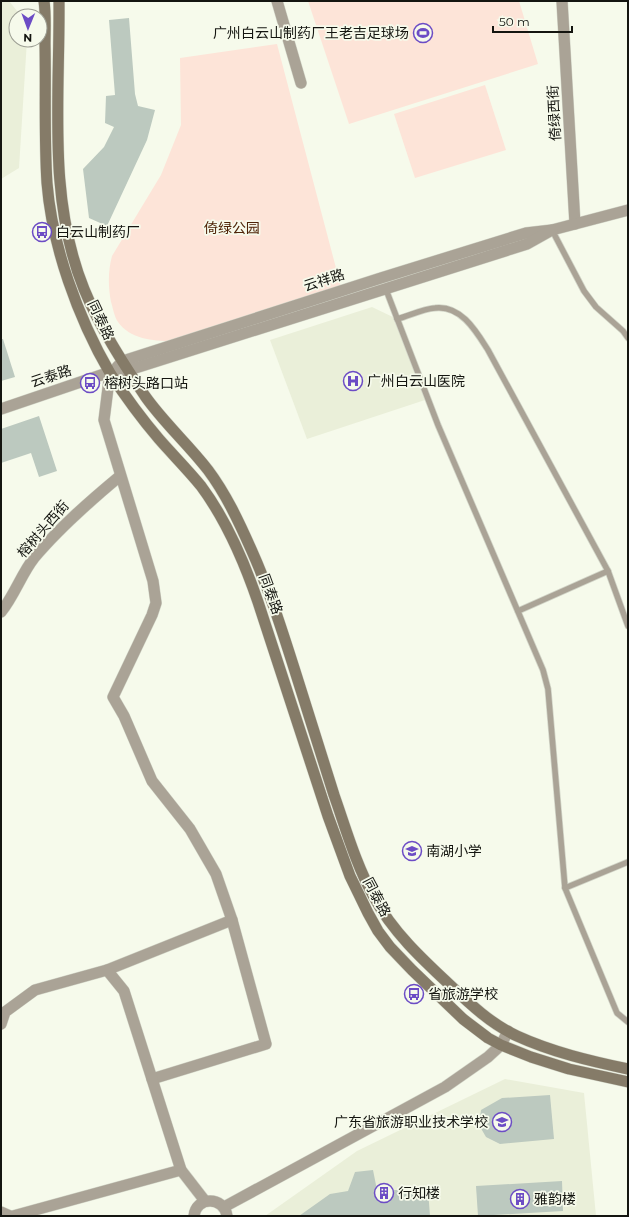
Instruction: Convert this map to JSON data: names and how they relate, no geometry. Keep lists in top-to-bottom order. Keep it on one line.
{"streets":{"main road":["同泰路"],"street":["倚绿西街","云祥路","云泰路","榕树头西街"]},"crossings":[["倚绿西街","云祥路"],["云祥路","同泰路"],["云祥路","云泰路"],["同泰路","云泰路"]],"parks":["倚绿公园"],"places":{"sports":["广州白云山制药厂王老吉足球场"],"bus stop":["白云山制药厂","榕树头路口站","省旅游学校"],"hospital":["广州白云山医院"],"school or university":["南湖小学","广东省旅游职业技术学校"],"building":["行知楼","雅韵楼"]},"scale_bar":"50 m","north":"bottom"}
